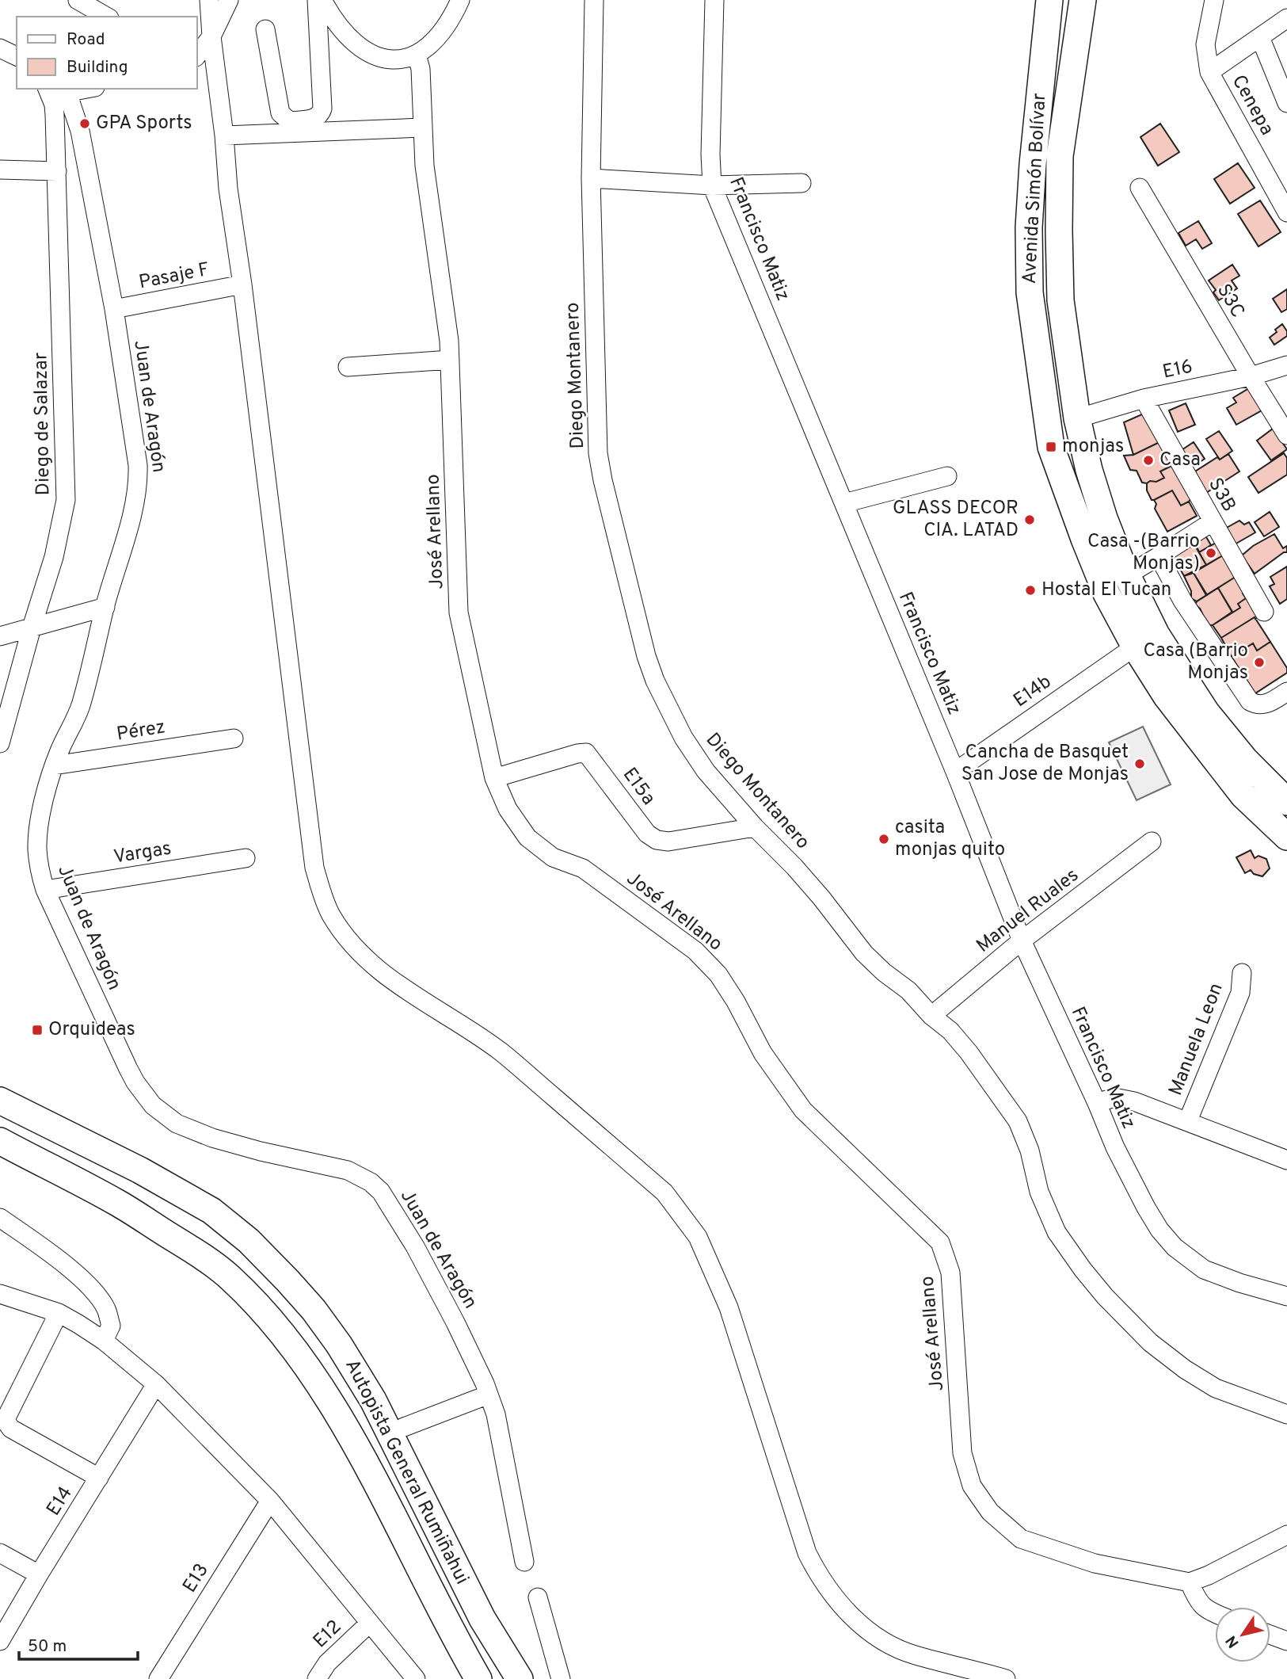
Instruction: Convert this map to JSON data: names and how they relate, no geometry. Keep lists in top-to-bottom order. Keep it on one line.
{"streets":{"highway":["Avenida Simón Bolívar","Autopista General Rumiñahui"],"street":["Cenepa","Francisco Matiz","Pasaje F","S3C","E16","Diego Montanero","Juan de Aragón","Diego de Salazar","S3B","José Arellano","E14b","Pérez","E15a","Vargas","Manuel Ruales","Manuela Leon","E14","E13","E12"]},"crossings":[["Avenida Simón Bolívar","E16"],["Avenida Simón Bolívar","E14b"],["Francisco Matiz","E14b"],["Francisco Matiz","Manuel Ruales"],["Pasaje F","Juan de Aragón"],["S3C","E16"],["E16","S3B"],["Diego Montanero","E15a"],["Diego Montanero","Manuel Ruales"],["Juan de Aragón","Diego de Salazar"],["Juan de Aragón","Pérez"],["Juan de Aragón","Vargas"],["José Arellano","E15a"]],"places":{"other":["GPA Sports","Casa","GLASS DECOR CIA. LATAD","Casa -(Barrio Monjas)","Hostal El Tucan","Casa (Barrio Monjas","Cancha de Basquet San Jose de Monjas","casita monjas quito"],"transit":["monjas","Orquideas"]},"legend":["Road","Building"],"scale_bar":"50 m","north":"bottom left"}
